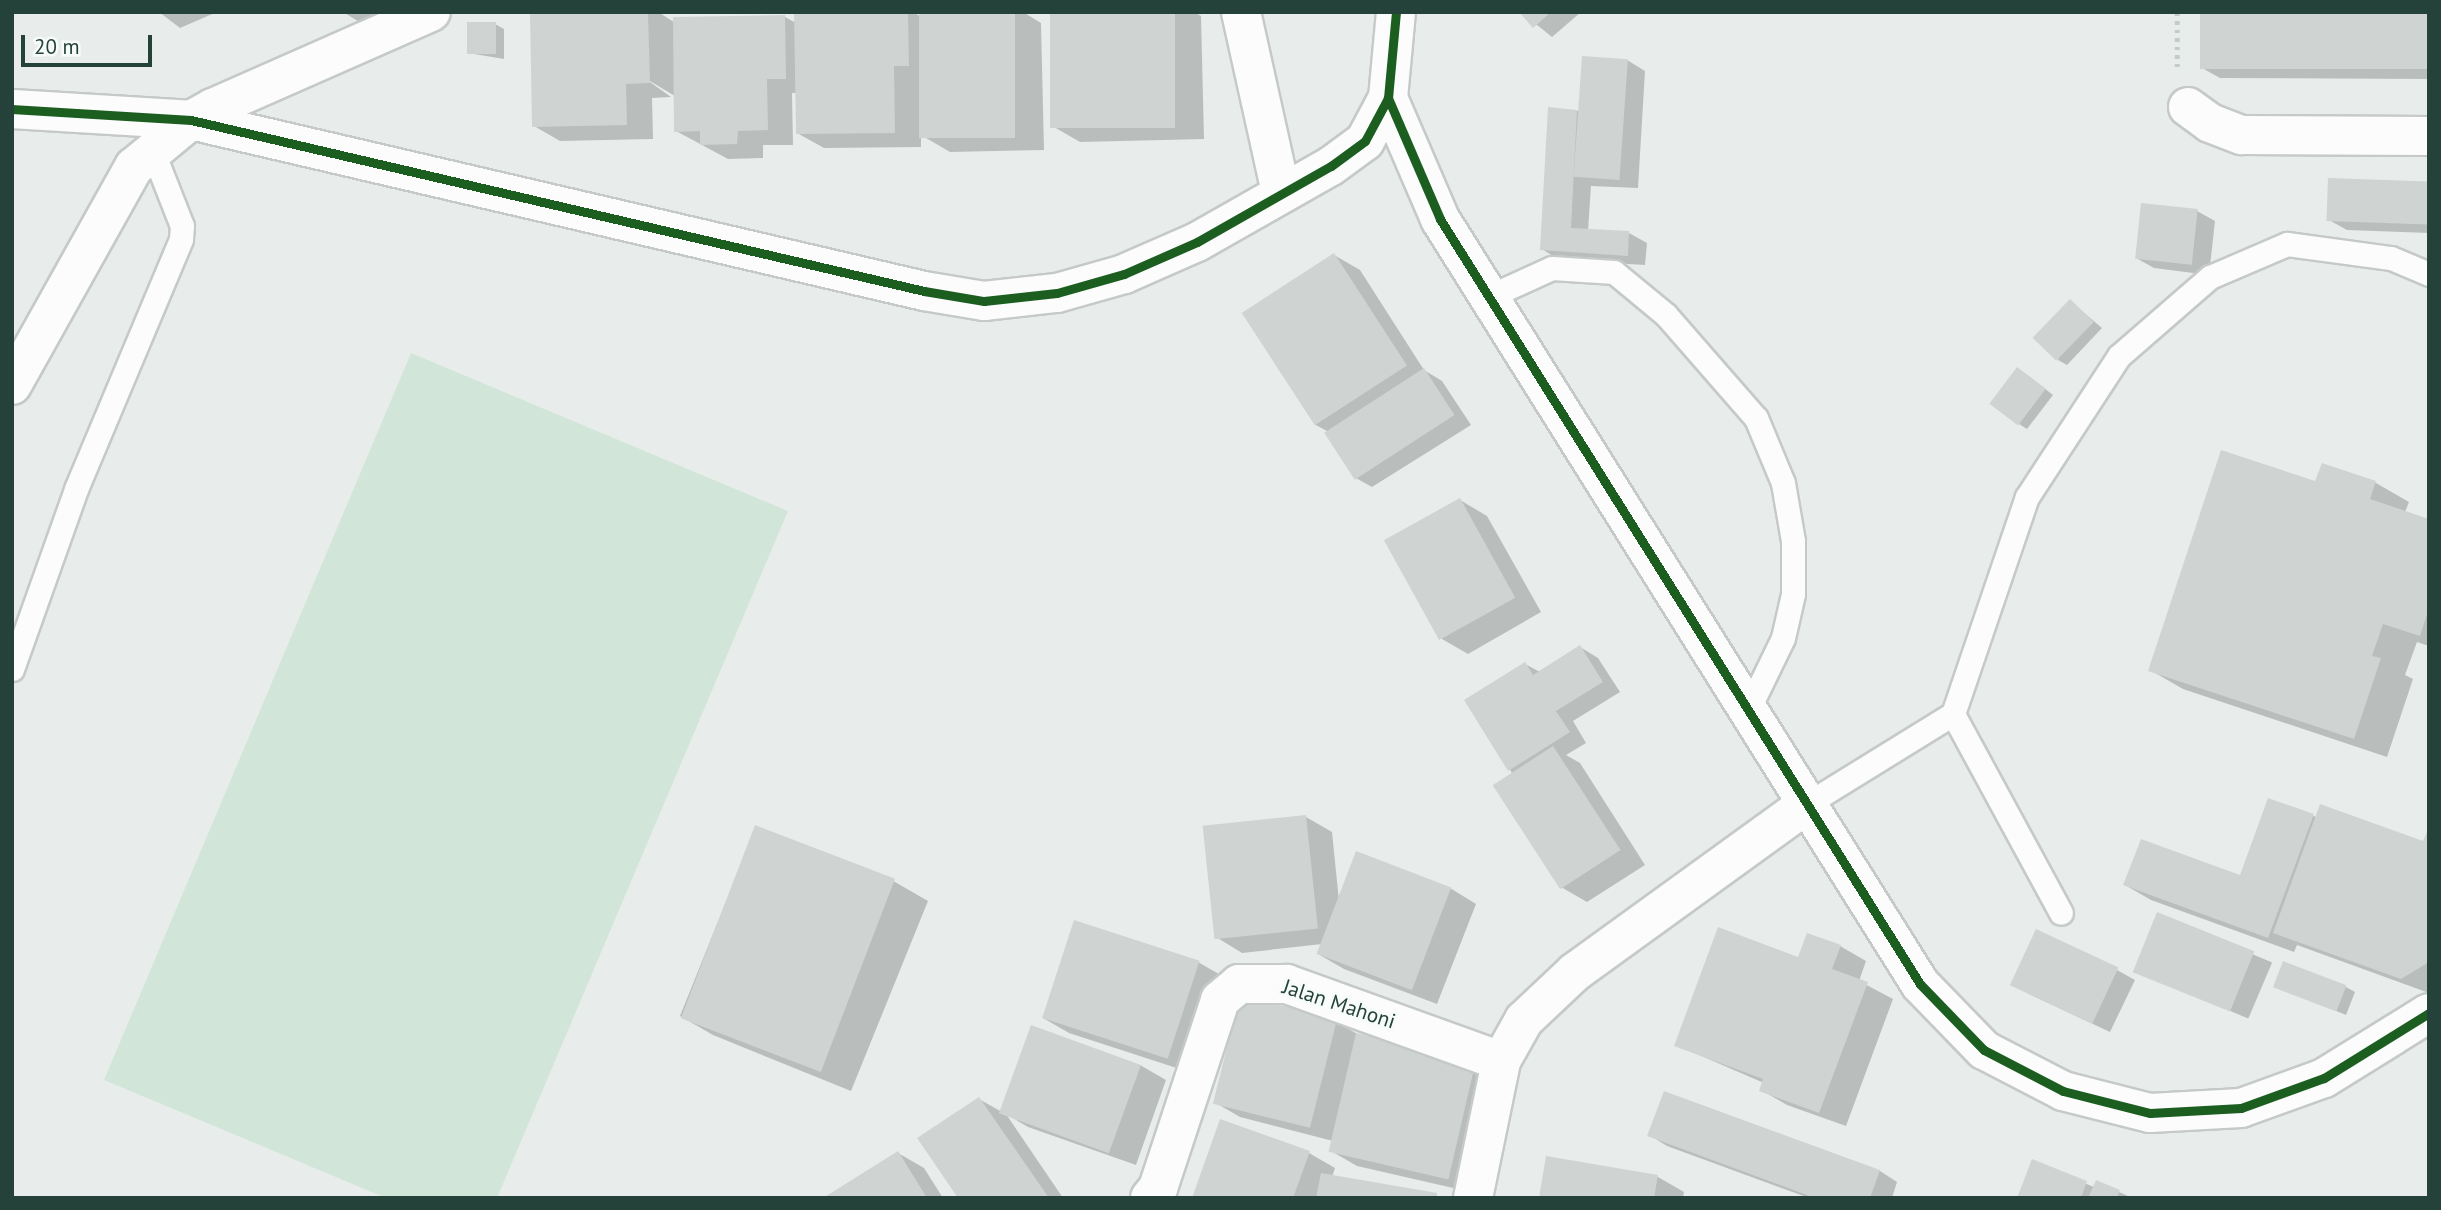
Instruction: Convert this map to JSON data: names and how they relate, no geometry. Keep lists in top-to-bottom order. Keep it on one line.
{"streets":{"street":["Jalan Mahoni"]},"scale_bar":"20 m"}
